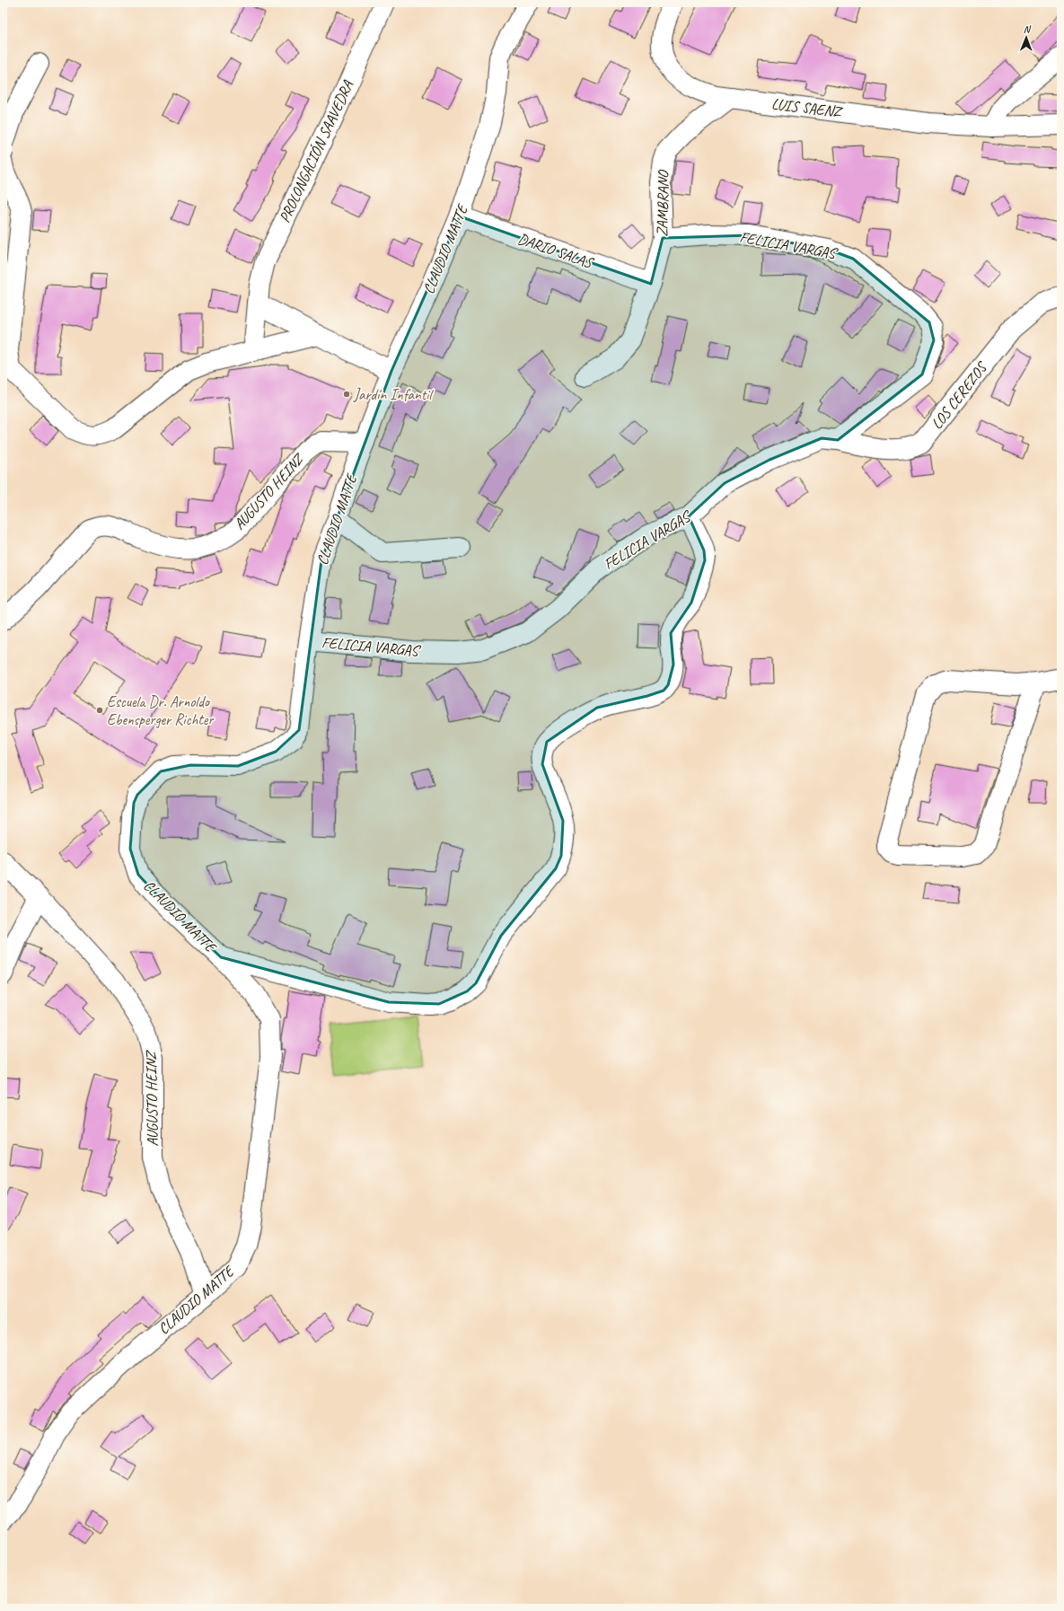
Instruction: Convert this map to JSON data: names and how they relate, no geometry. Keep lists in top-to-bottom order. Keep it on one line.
{"streets":{"street":["LUIS SAENZ","PROLONGACIÓN SAAVEDRA","ZAMBRANO","FELICIA VARGAS","CLAUDIO MATTE","DARIO SALAS","LOS CEREZOS","AUGUSTO HEINZ"]},"crossings":[["LUIS SAENZ","ZAMBRANO"],["ZAMBRANO","FELICIA VARGAS"],["ZAMBRANO","DARIO SALAS"],["FELICIA VARGAS","CLAUDIO MATTE"],["FELICIA VARGAS","LOS CEREZOS"],["CLAUDIO MATTE","DARIO SALAS"],["CLAUDIO MATTE","AUGUSTO HEINZ"]],"places":["Jardín Infantil","Escuela Dr. Arnoldo Ebensperger Richter"],"north":"top"}
